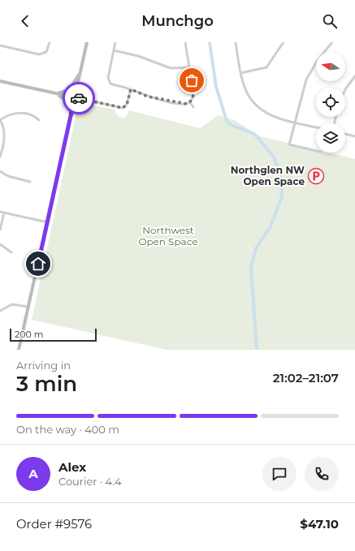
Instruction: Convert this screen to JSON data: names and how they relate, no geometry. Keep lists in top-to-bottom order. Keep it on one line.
{"parks":["Northwest Open Space"],"places":{"parking":["Northglen NW Open Space"]},"scale_bar":"200 m","north":"left","page":{"header":"Munchgo","scale":"200 m","heading":["3 min","Arriving in","21:02–21:07"],"panel":["Alex","Courier · 4.4","Order #9576","$47.10"],"bar":"On the way · 400 m","round":"A"}}
